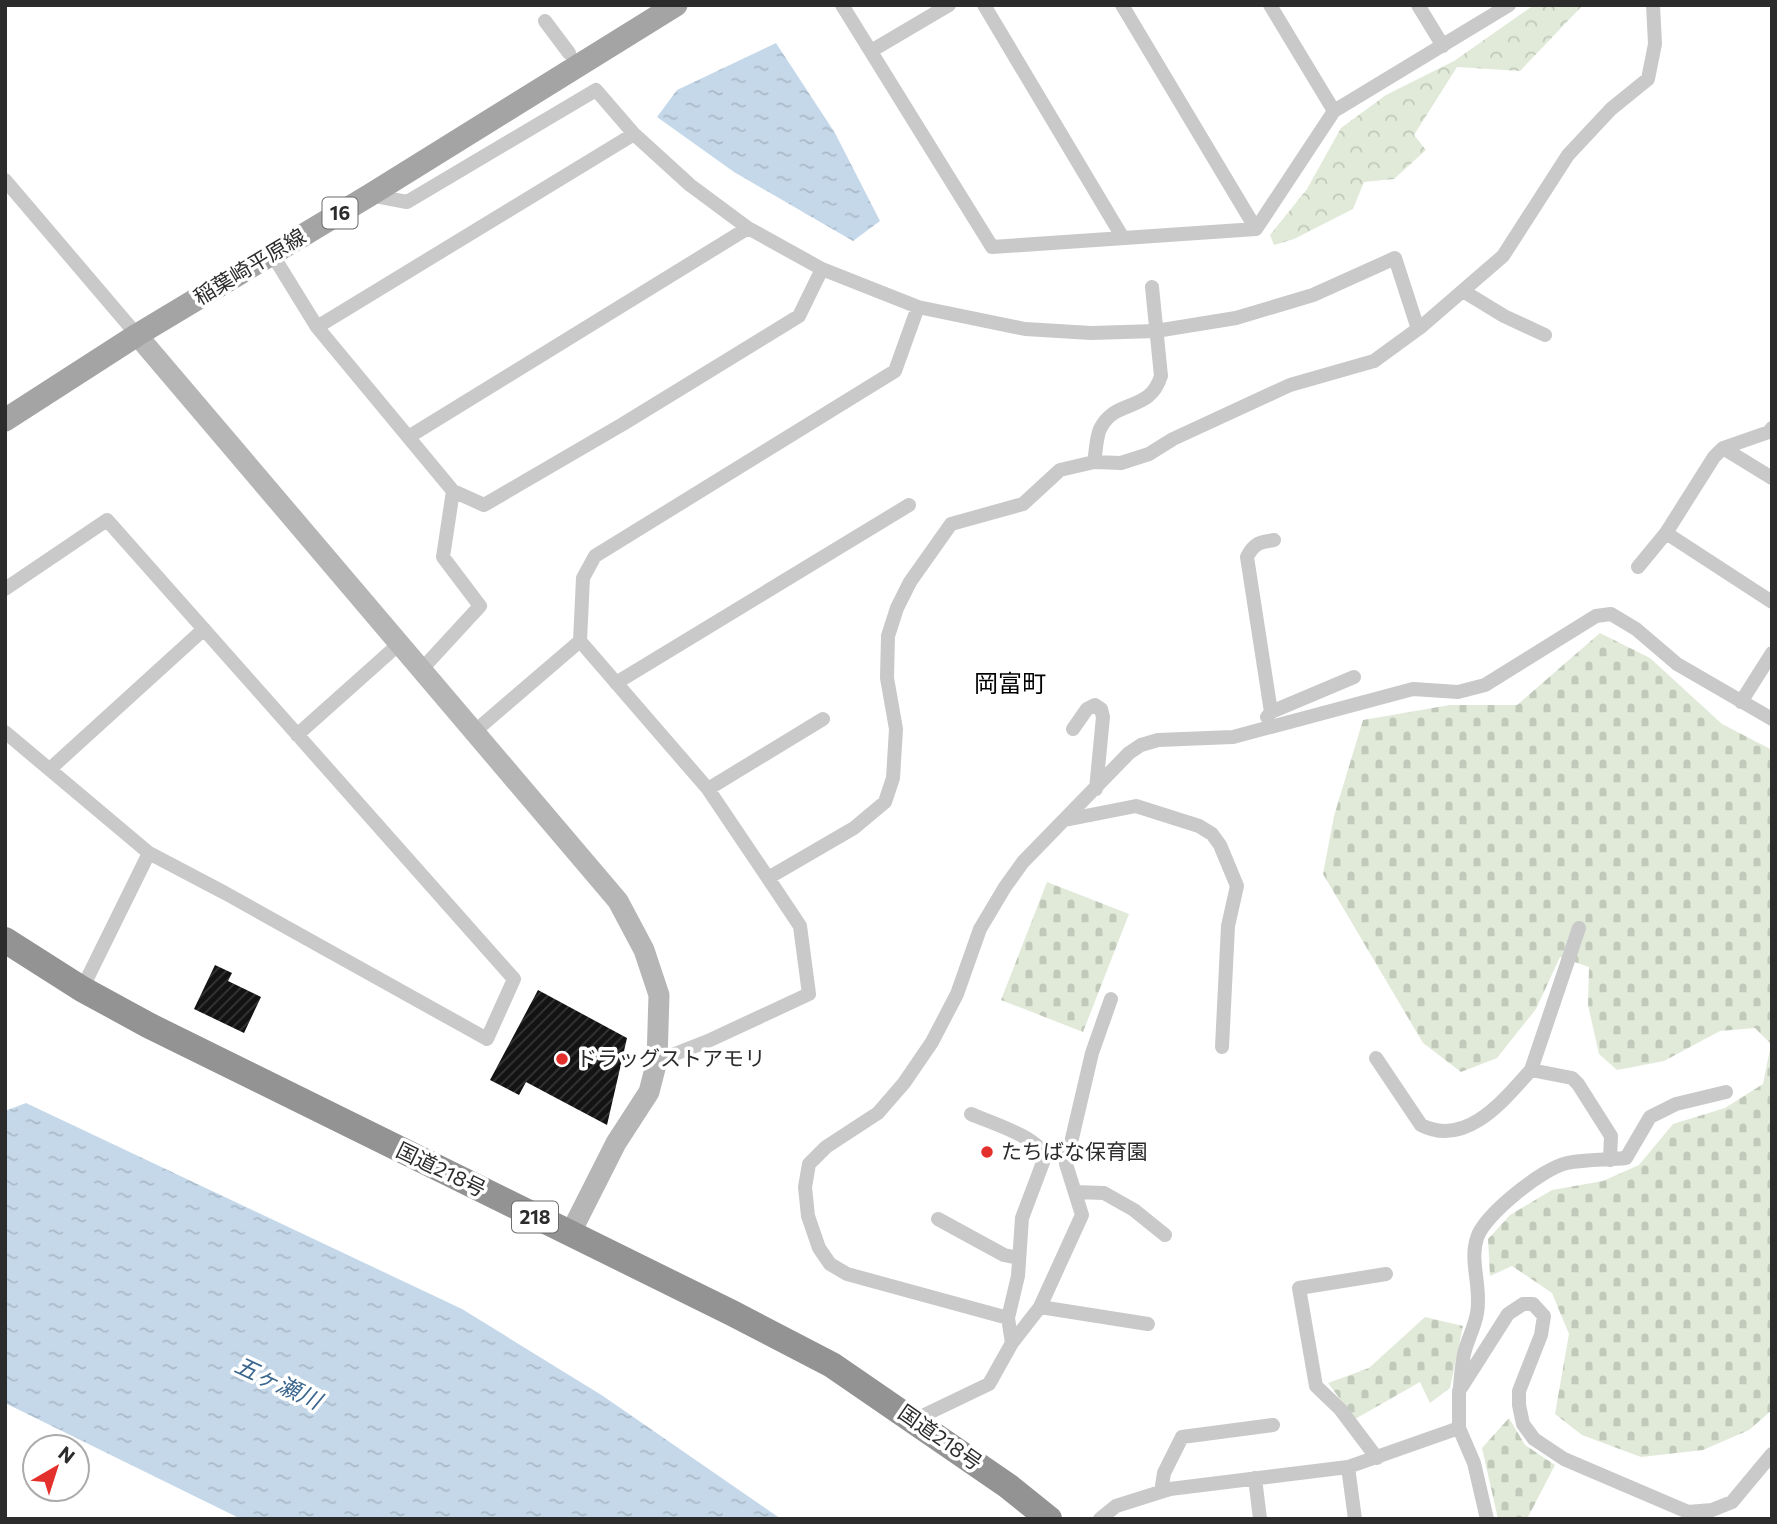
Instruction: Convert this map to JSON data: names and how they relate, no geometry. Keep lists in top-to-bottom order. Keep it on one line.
{"streets":{"highway":["国道218号","218"],"main road":["16","稲葉崎平原線"]},"districts":["岡富町"],"water":["五ヶ瀬川"],"places":["ドラッグストアモリ","たちばな保育園"],"north":"top right"}
